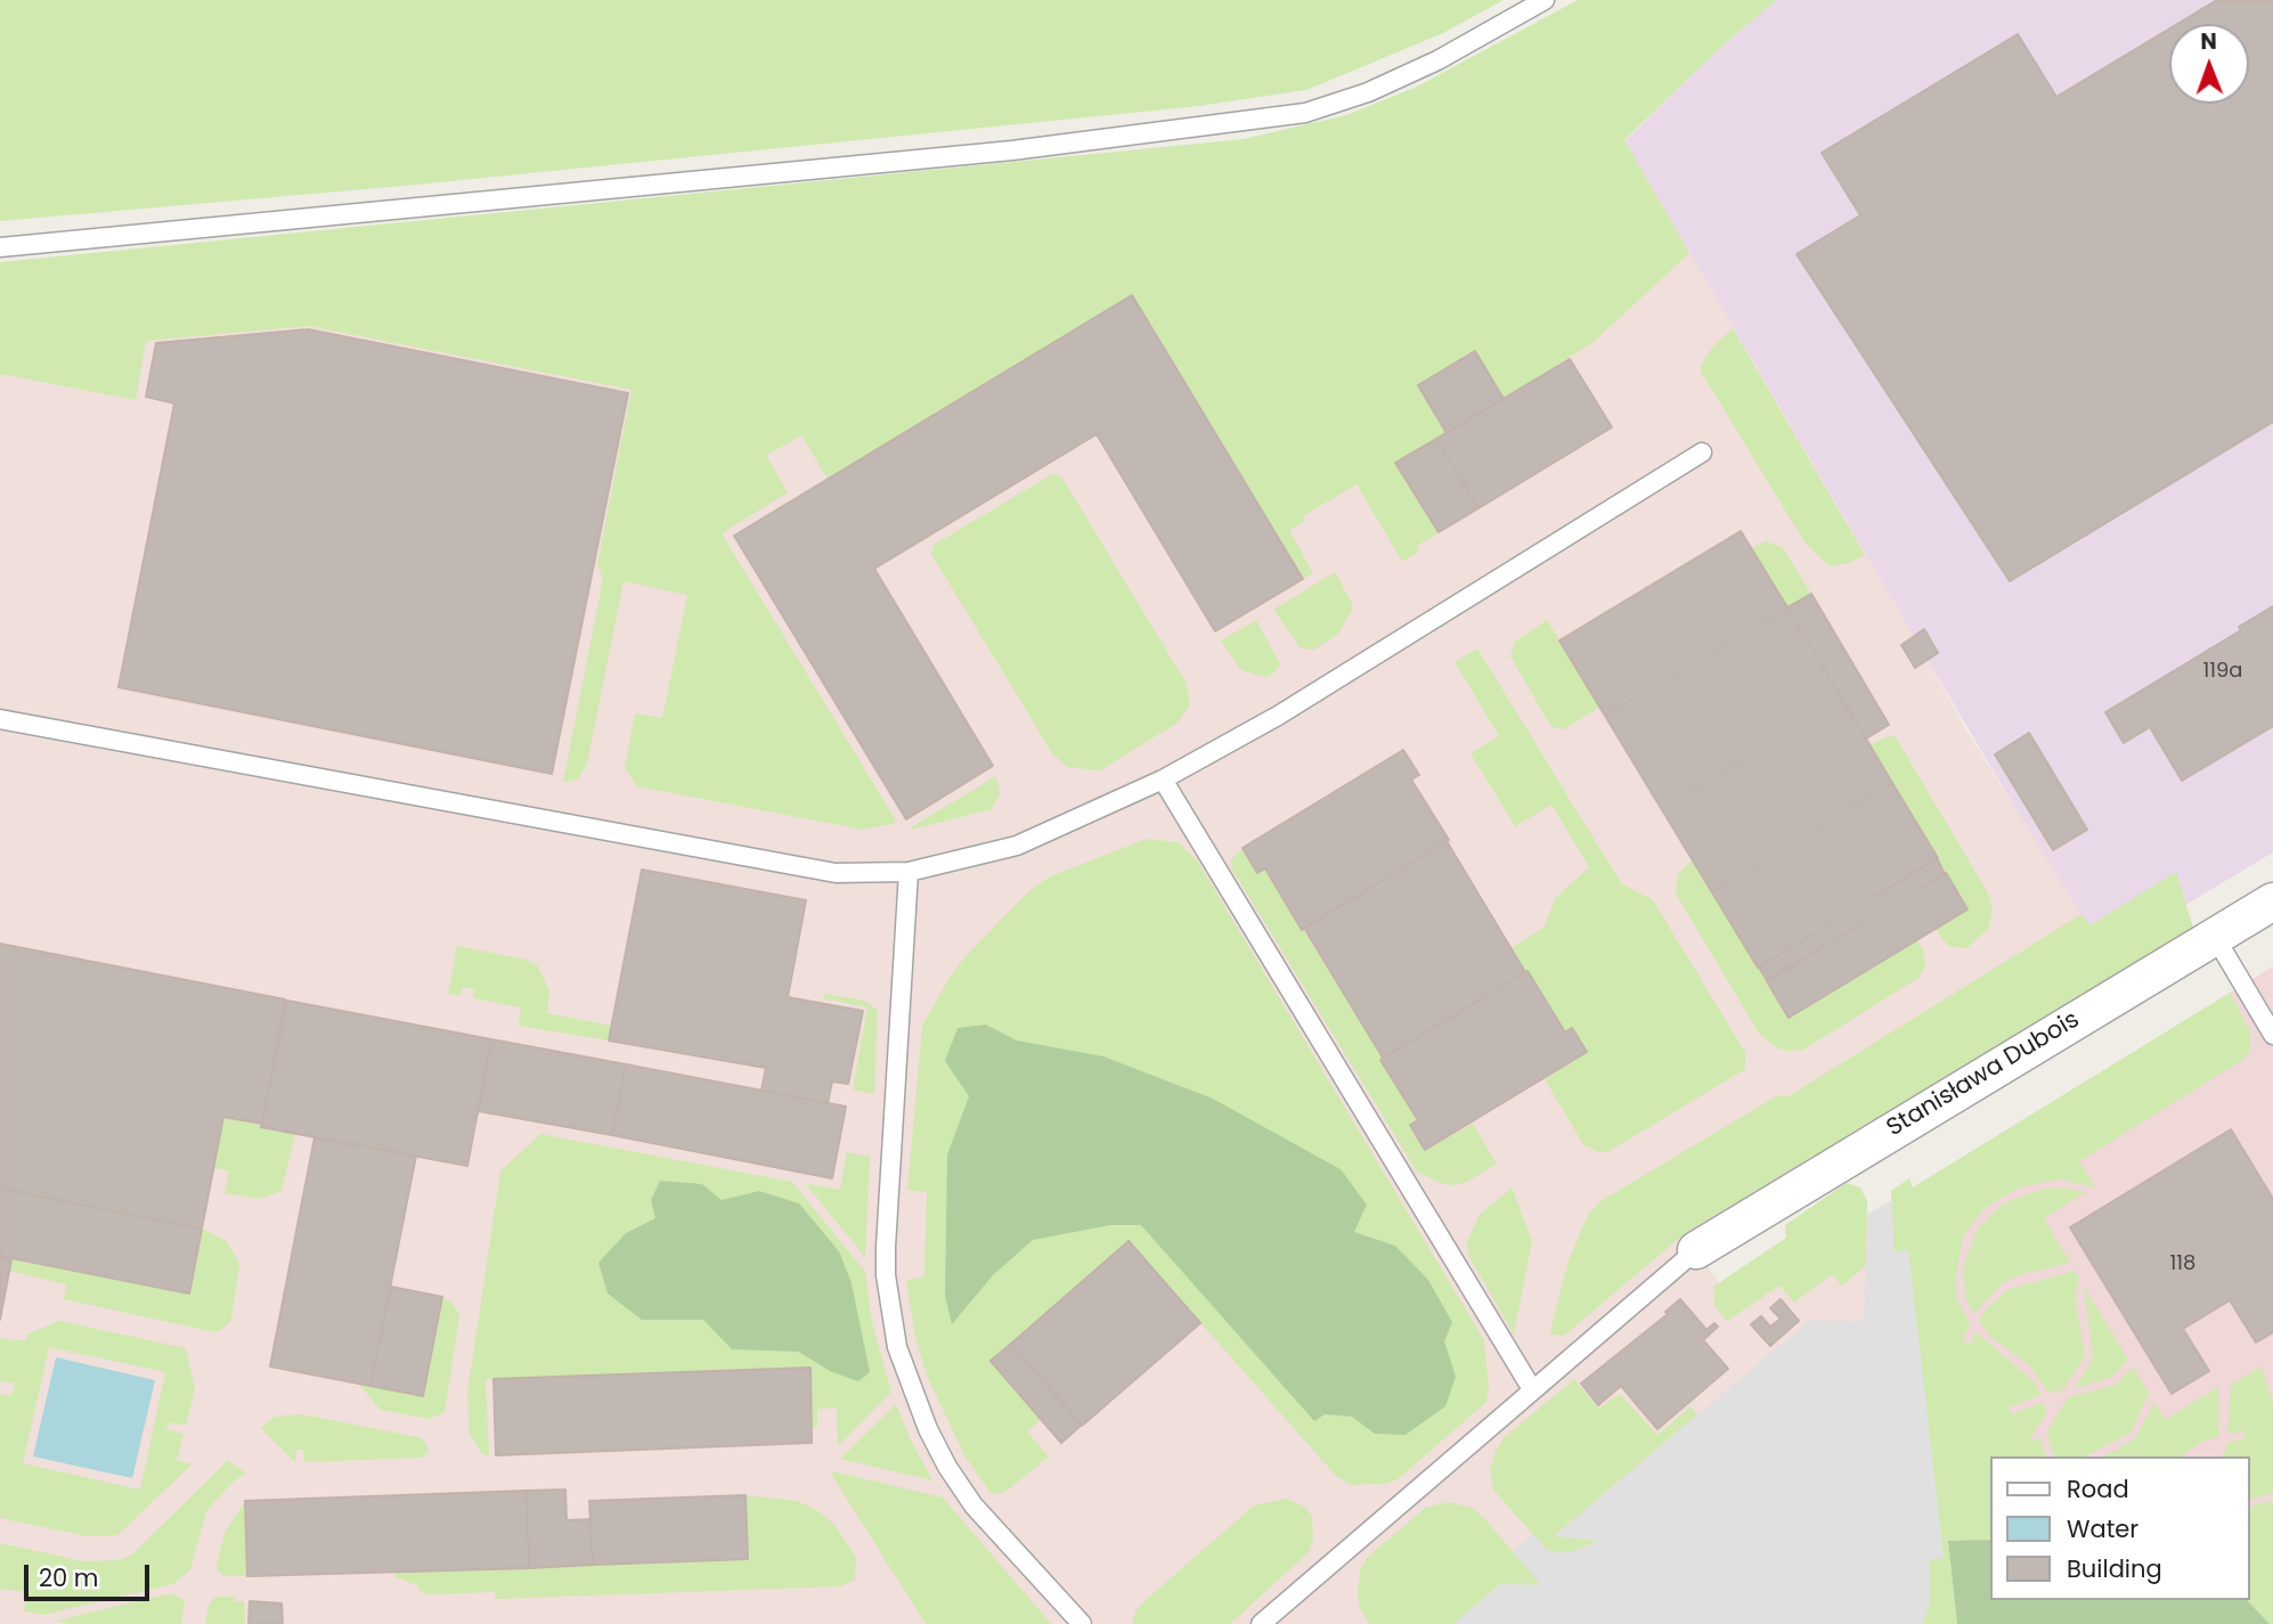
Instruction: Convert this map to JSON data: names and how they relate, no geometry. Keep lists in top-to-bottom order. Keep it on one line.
{"streets":{"street":["Stanisława Dubois"]},"house_numbers":["119a","118"],"legend":["Road","Water","Building"],"scale_bar":"20 m","north":"top"}
